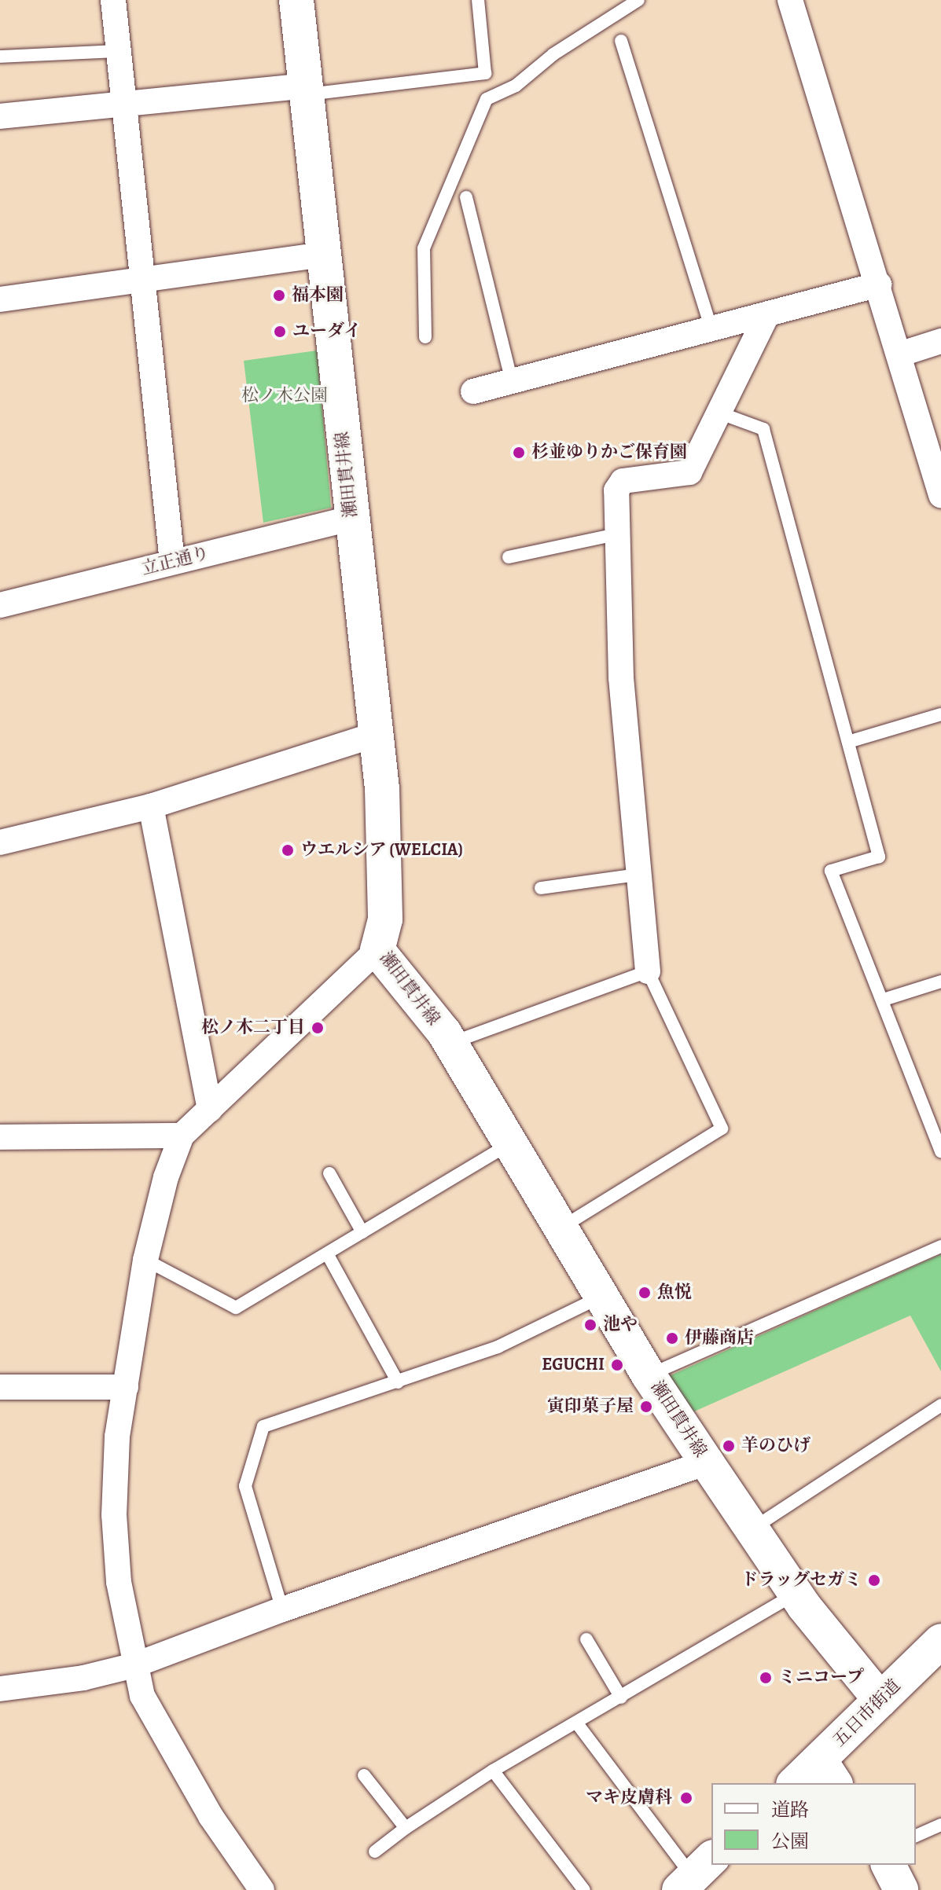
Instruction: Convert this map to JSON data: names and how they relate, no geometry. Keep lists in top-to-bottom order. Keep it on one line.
{"streets":{"main road":["瀬田貫井線","五日市街道"],"street":["立正通り"]},"crossings":[["瀬田貫井線","立正通り"],["瀬田貫井線","五日市街道"]],"parks":["松ノ木公園"],"places":["福本園","ユーダイ","杉並ゆりかご保育園","ウエルシア (WELCIA)","松ノ木二丁目","魚悦","池や","伊藤商店","EGUCHI","寅印菓子屋","羊のひげ","ドラッグセガミ","ミニコープ","マキ皮膚科"],"legend":["道路","公園"]}
